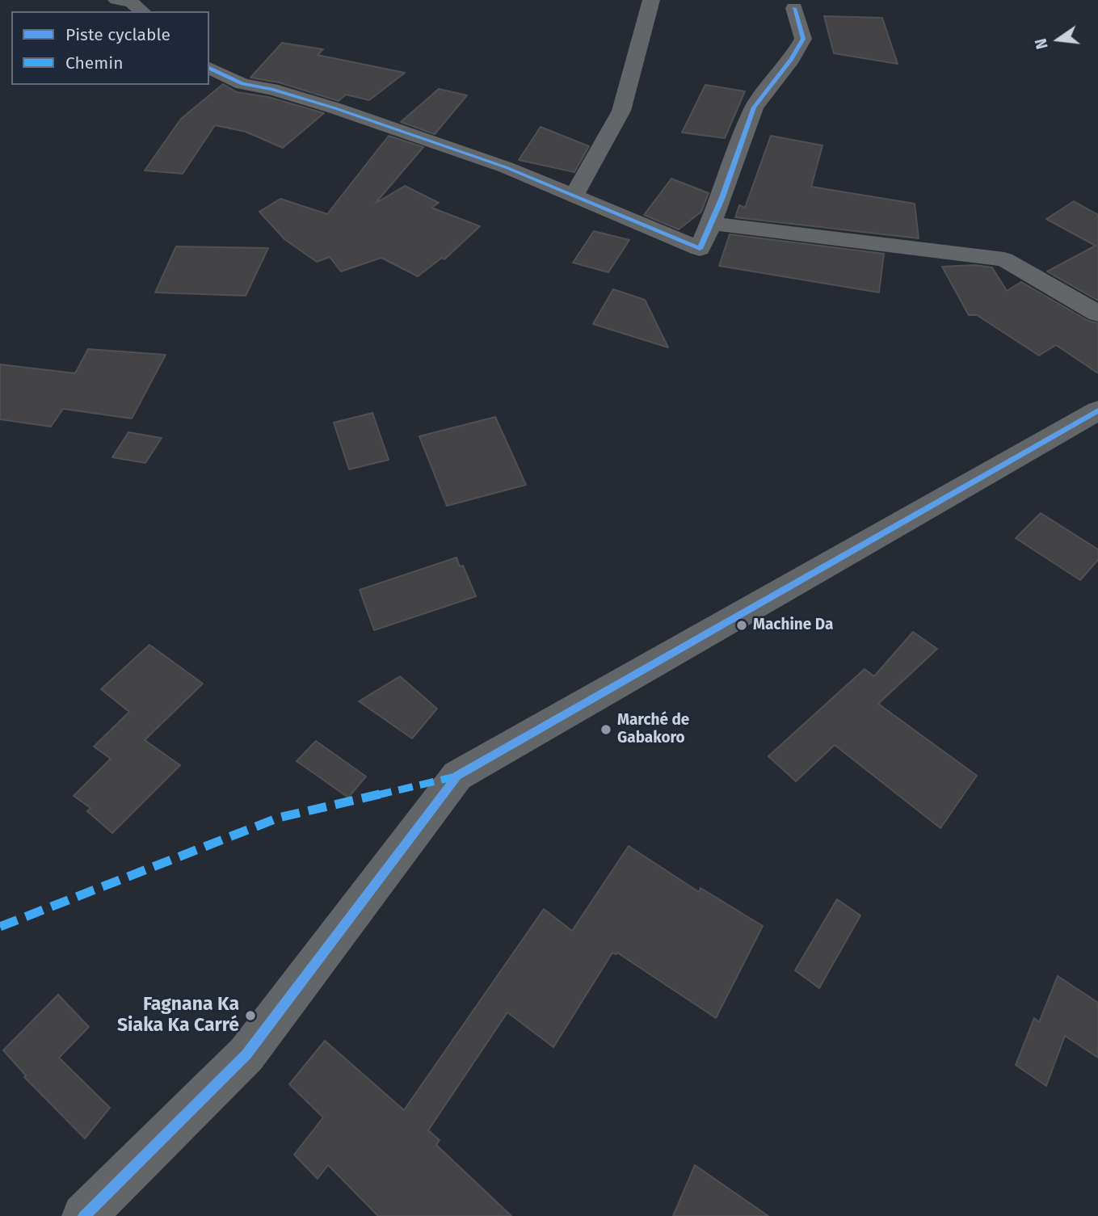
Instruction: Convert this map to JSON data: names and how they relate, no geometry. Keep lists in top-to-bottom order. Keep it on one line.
{"places":["Machine Da","Marché de Gabakoro","Fagnana Ka Siaka Ka Carré"],"legend":["Piste cyclable","Chemin"],"north":"left"}
